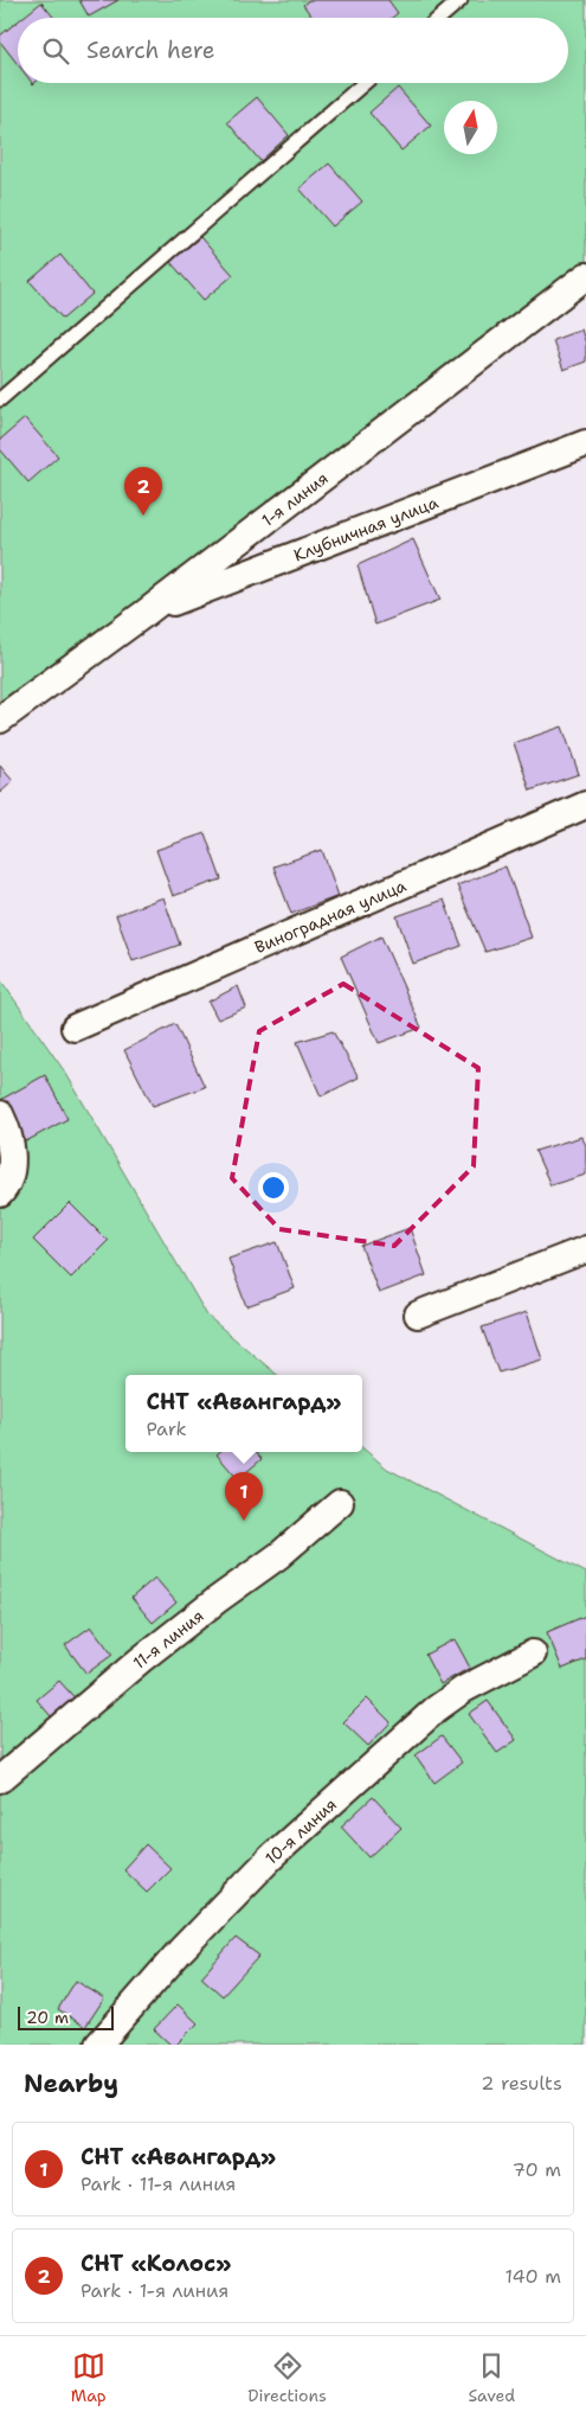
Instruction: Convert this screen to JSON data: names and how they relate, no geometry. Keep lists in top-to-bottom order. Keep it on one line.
{"streets":{"street":["1-я линия","Клубничная улица","Виноградная улица","11-я линия","10-я линия"]},"crossings":[["1-я линия","Клубничная улица"]],"scale_bar":"20 m","north":"top","page":{"search":"Search here","pins":["2","1"],"popup":["СНТ «Авангард»","Park"],"scale":"20 m","heading":["Nearby","2 results"],"list":[{"mark":"1","name":"СНТ «Авангард»","note":"Park · 11-я линия","value":"70 m"},{"mark":"2","name":"СНТ «Колос»","note":"Park · 1-я линия","value":"140 m"}],"nav":["Map","Directions","Saved"]}}
